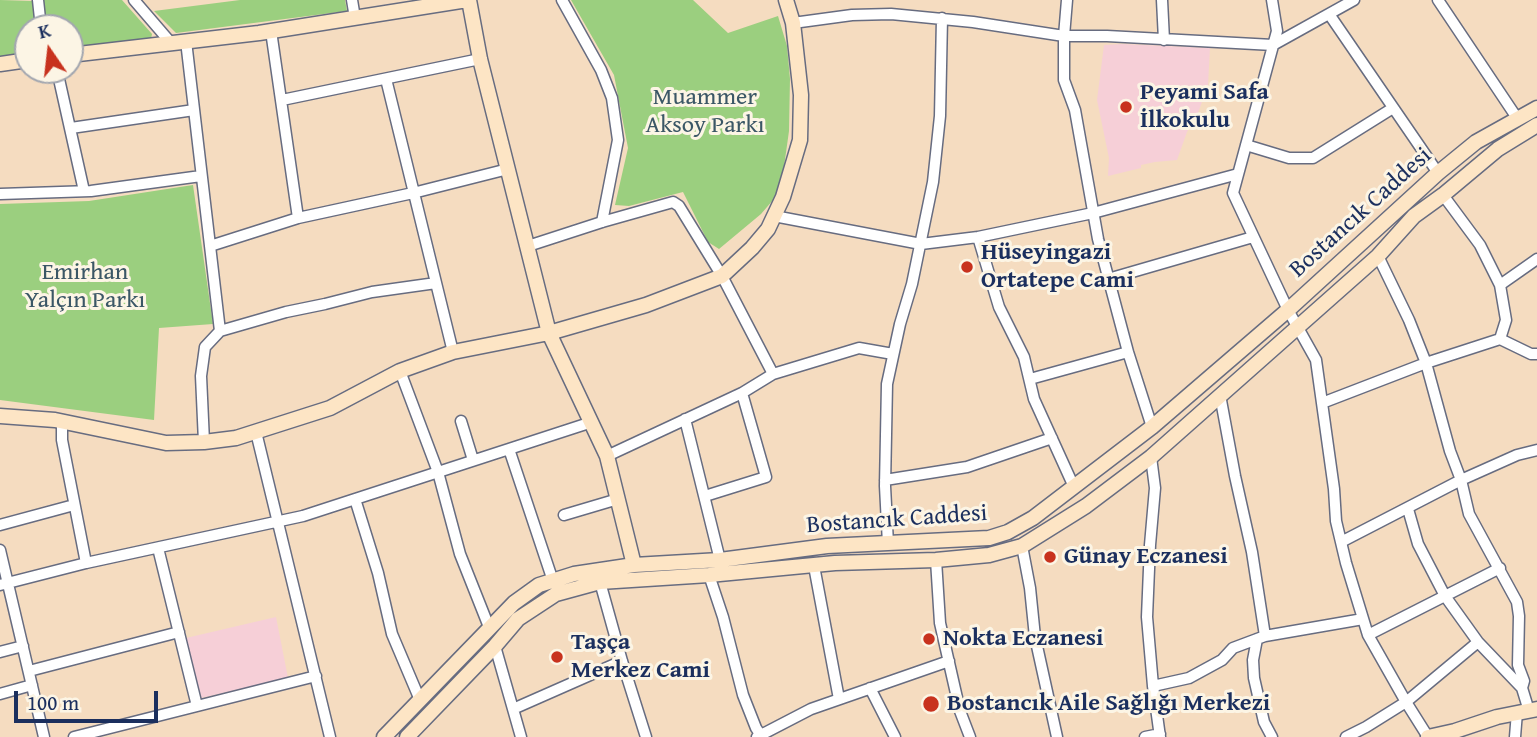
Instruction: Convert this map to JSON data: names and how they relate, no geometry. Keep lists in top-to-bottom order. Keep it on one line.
{"streets":{"main road":["Bostancık Caddesi"]},"parks":["Muammer Aksoy Parkı","Emirhan Yalçın Parkı"],"places":["Peyami Safa İlkokulu","Hüseyingazi Ortatepe Cami","Günay Eczanesi","Nokta Eczanesi","Taşça Merkez Cami","Bostancık Aile Sağlığı Merkezi"],"scale_bar":"100 m","north":"top"}
